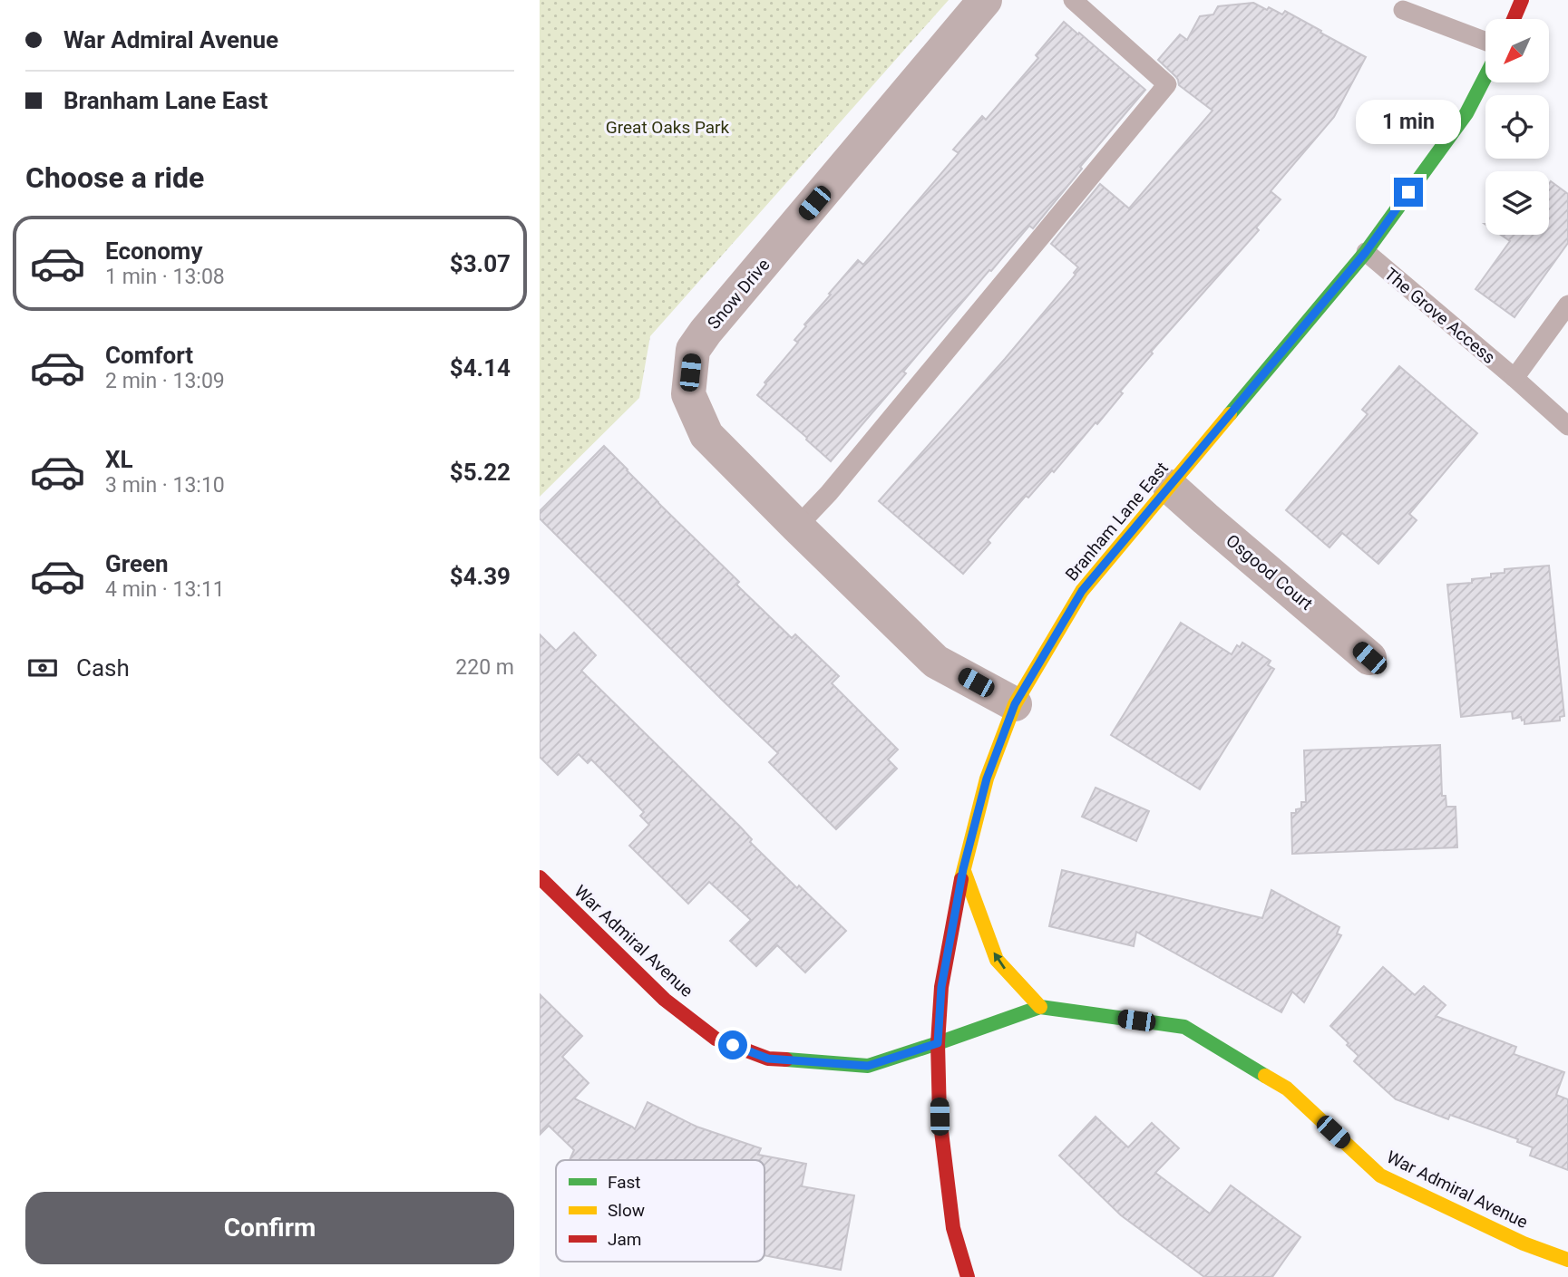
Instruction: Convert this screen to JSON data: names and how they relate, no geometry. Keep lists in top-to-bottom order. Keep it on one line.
{"streets":{"street":["Snow Drive","Branham Lane East","Osgood Court","War Admiral Avenue"],"lane":["The Grove Access"]},"crossings":[["Snow Drive","Branham Lane East"],["The Grove Access","Branham Lane East"],["Branham Lane East","Osgood Court"],["Branham Lane East","War Admiral Avenue"]],"parks":["Great Oaks Park"],"legend":["Fast","Slow","Jam"],"north":"bottom left","page":{"banner":["War Admiral Avenue","Branham Lane East"],"bubble":"1 min","heading":"Choose a ride","list":[{"name":"Economy","note":"1 min · 13:08","value":"$3.07"},{"name":"Comfort","note":"2 min · 13:09","value":"$4.14"},{"name":"XL","note":"3 min · 13:10","value":"$5.22"},{"name":"Green","note":"4 min · 13:11","value":"$4.39"}],"pay":["Cash","220 m"],"buttons":"Confirm"}}
